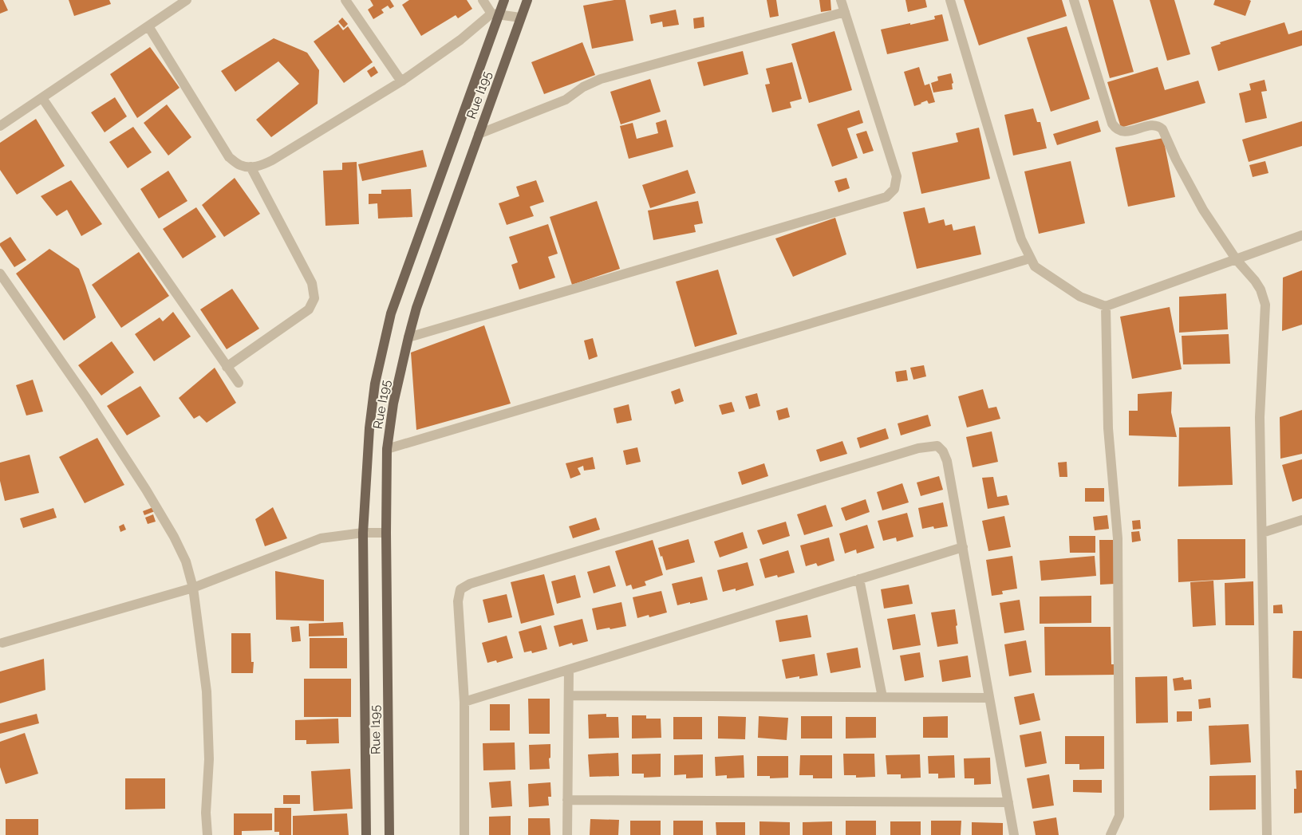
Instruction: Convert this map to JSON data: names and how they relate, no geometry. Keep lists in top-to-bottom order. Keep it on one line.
{"streets":{"main road":["Rue I195"]}}
